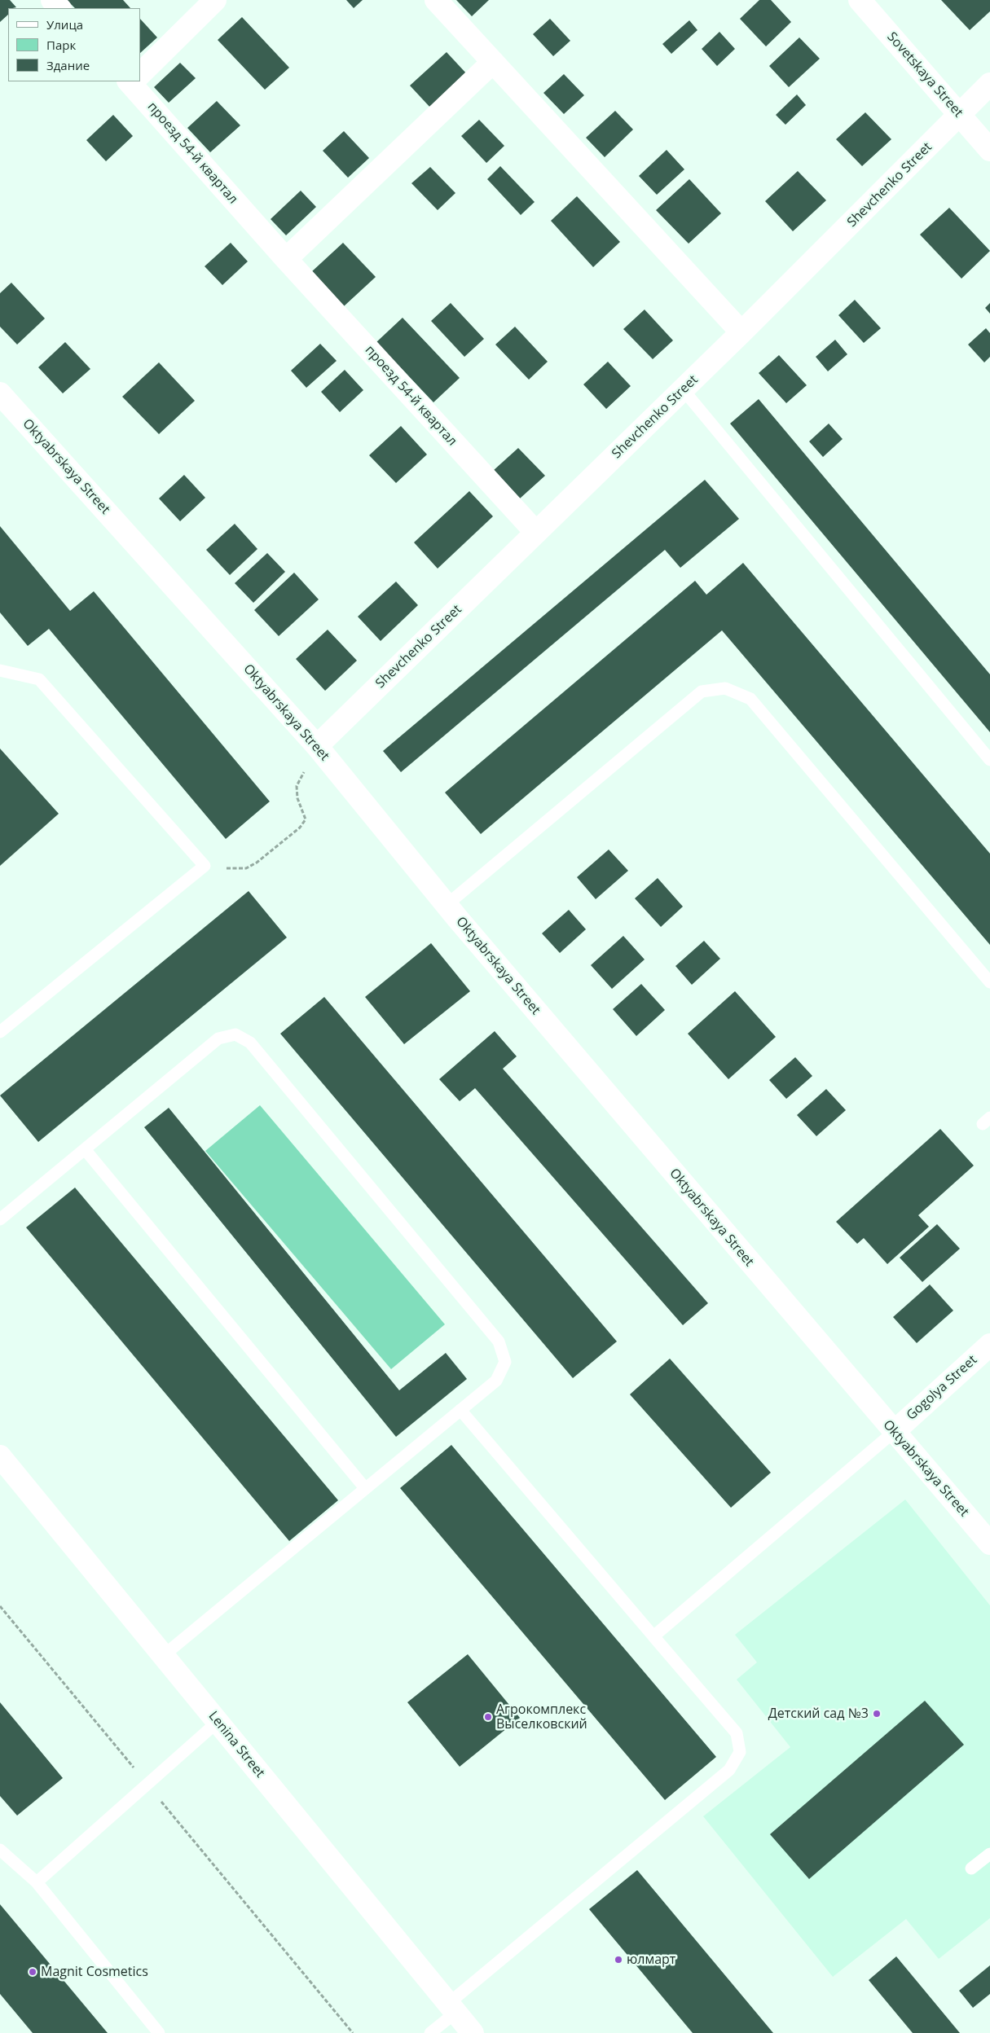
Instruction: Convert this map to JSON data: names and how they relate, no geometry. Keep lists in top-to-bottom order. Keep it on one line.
{"streets":{"street":["Sovetskaya Street","проезд 54-й квартал","Shevchenko Street","Oktyabrskaya Street","Gogolya Street","Lenina Street"]},"crossings":[["Sovetskaya Street","Shevchenko Street"],["проезд 54-й квартал","Shevchenko Street"],["Shevchenko Street","Oktyabrskaya Street"],["Oktyabrskaya Street","Gogolya Street"]],"places":["Детский сад №3","Агрокомплекс Выселковский","юлмарт","Magnit Cosmetics"],"legend":["Улица","Парк","Здание"]}
